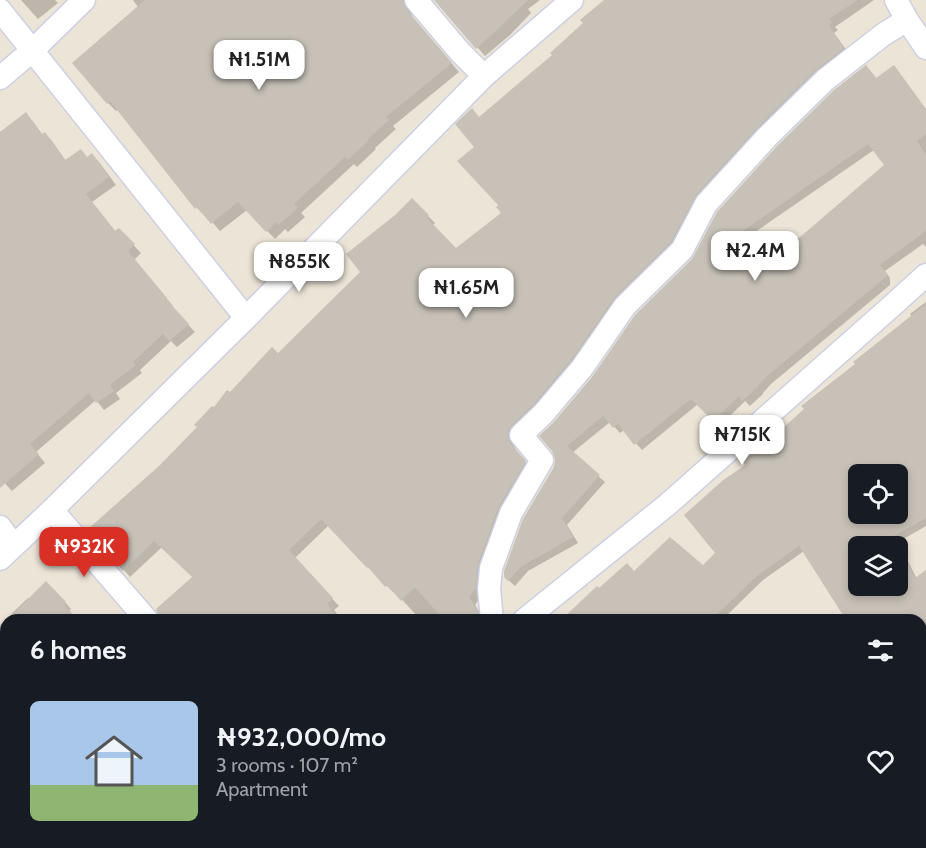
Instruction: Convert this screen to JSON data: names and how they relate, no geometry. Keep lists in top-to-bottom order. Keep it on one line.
{"page":{"price":["₦1.51M","₦2.4M","₦855K","₦1.65M","₦715K","₦932K"],"heading":"6 homes","list":[{"name":"₦932,000/mo","note":"3 rooms · 107 m² · Apartment"}]}}
